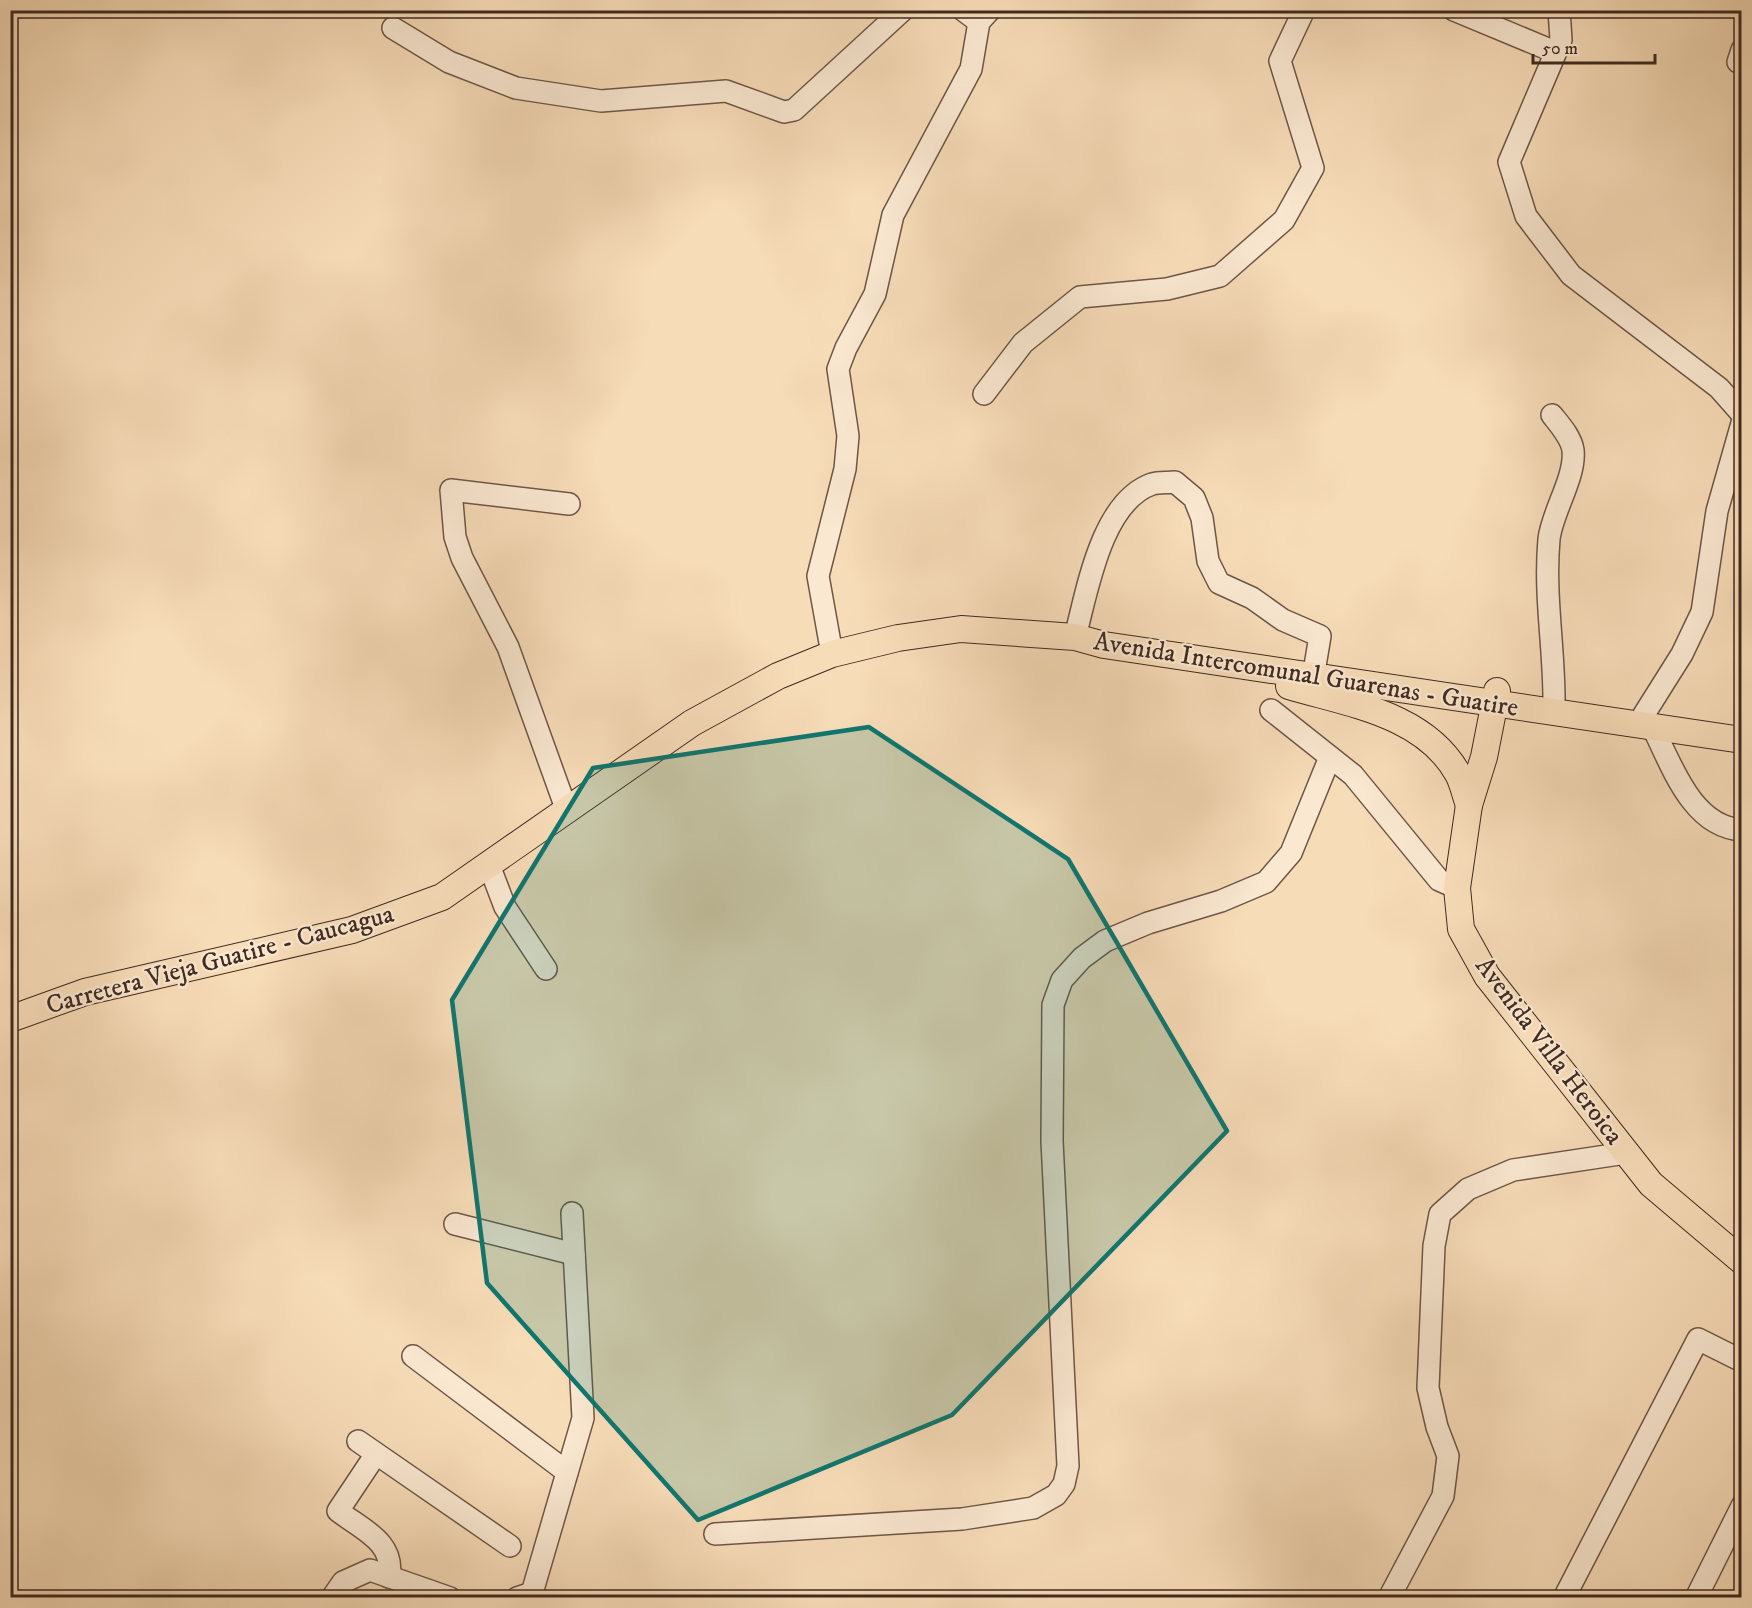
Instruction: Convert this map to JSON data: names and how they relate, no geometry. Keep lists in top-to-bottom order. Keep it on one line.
{"streets":{"main road":["Avenida Intercomunal Guarenas - Guatire","Carretera Vieja Guatire - Caucagua","Avenida Villa Heroica"]},"crossings":[["Avenida Intercomunal Guarenas - Guatire","Carretera Vieja Guatire - Caucagua"],["Avenida Intercomunal Guarenas - Guatire","Avenida Villa Heroica"]],"scale_bar":"50 m"}
